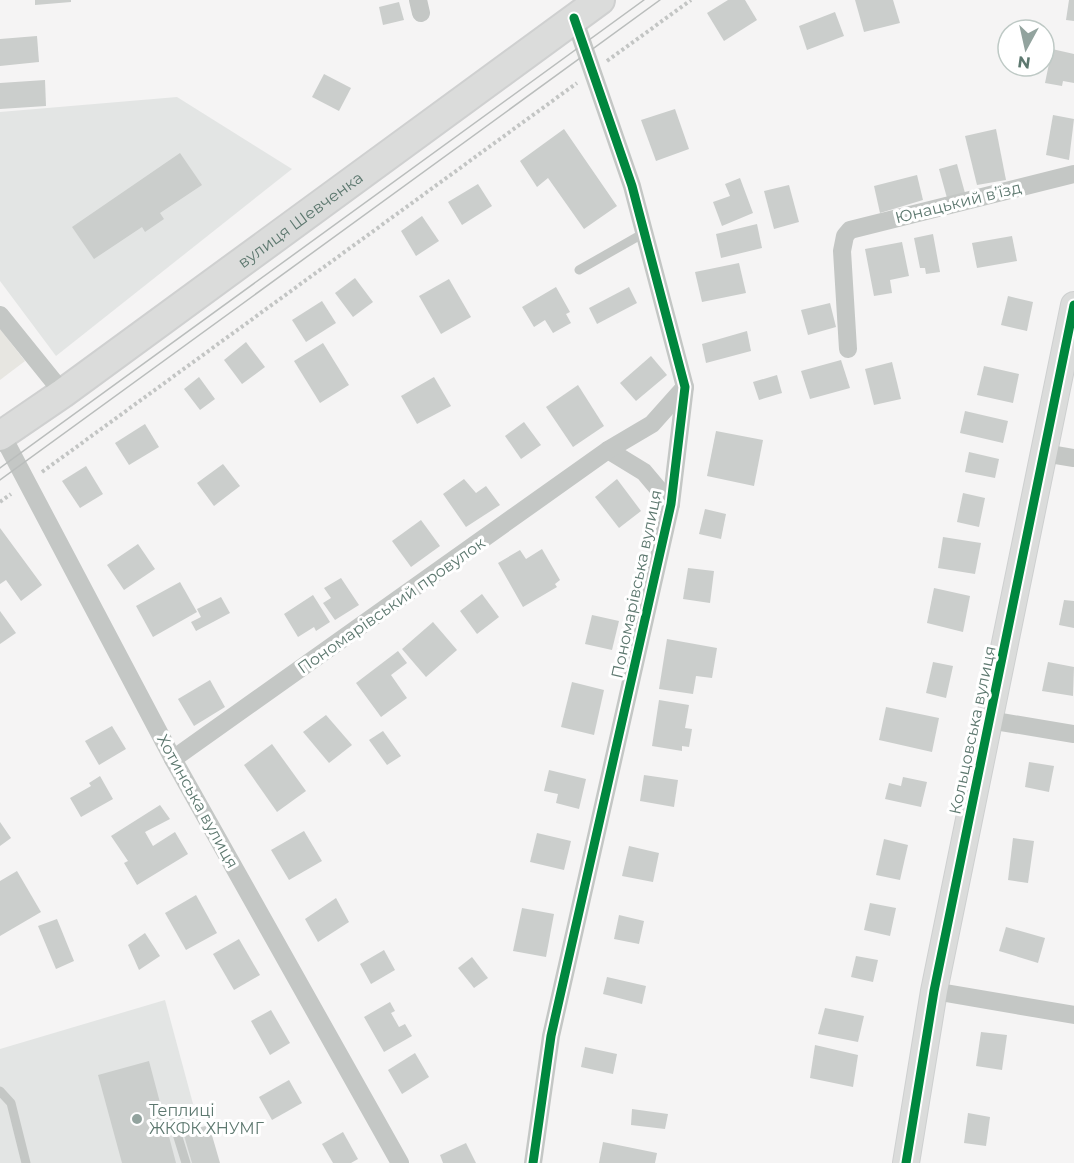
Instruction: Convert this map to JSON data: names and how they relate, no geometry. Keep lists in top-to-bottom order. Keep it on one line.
{"streets":{"main road":["вулиця Шевченка"],"street":["Юнацький в’їзд","Пономарівська вулиця","Пономарівський провулок","Кольцовська вулиця","Хотинська вулиця"]},"crossings":[["вулиця Шевченка","Пономарівська вулиця"],["вулиця Шевченка","Хотинська вулиця"],["Пономарівська вулиця","Пономарівський провулок"],["Пономарівський провулок","Хотинська вулиця"]],"places":["Теплиці ЖКФК ХНУМГ"],"north":"bottom"}
